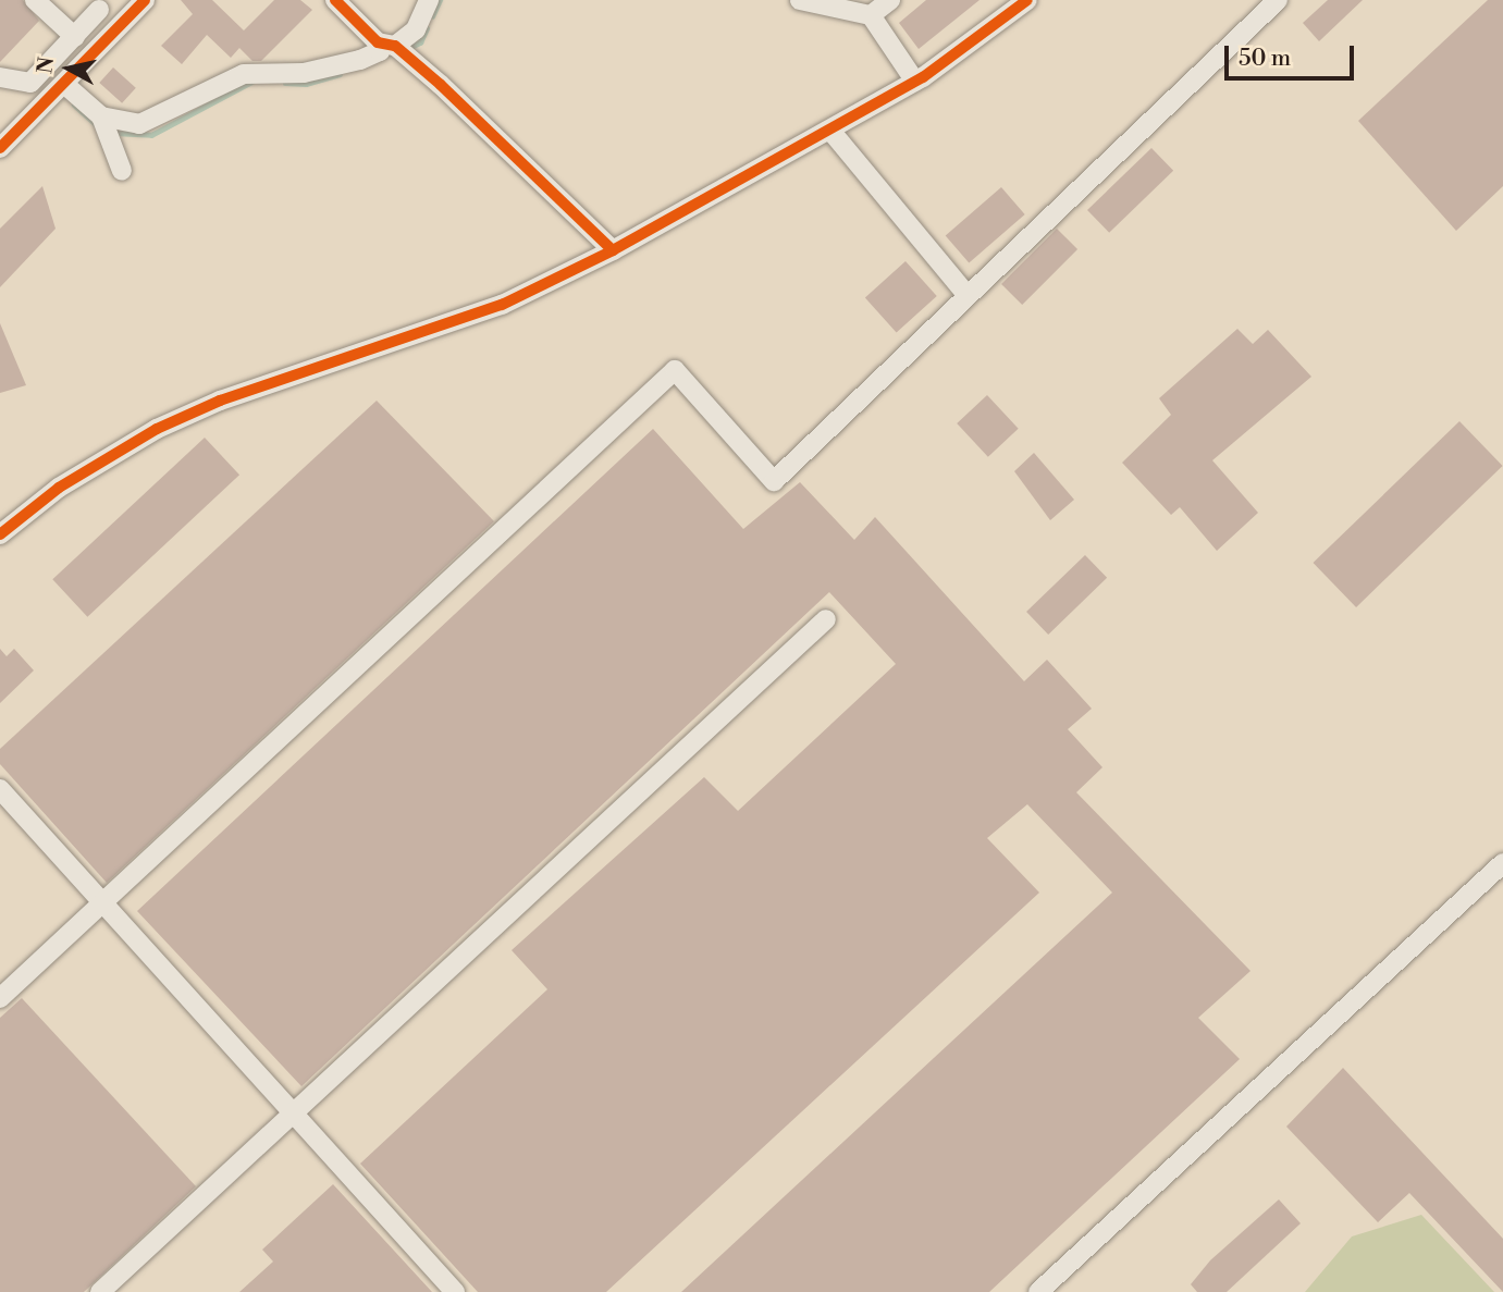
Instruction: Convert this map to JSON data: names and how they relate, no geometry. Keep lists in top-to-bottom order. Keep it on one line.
{"scale_bar":"50 m","north":"left"}
